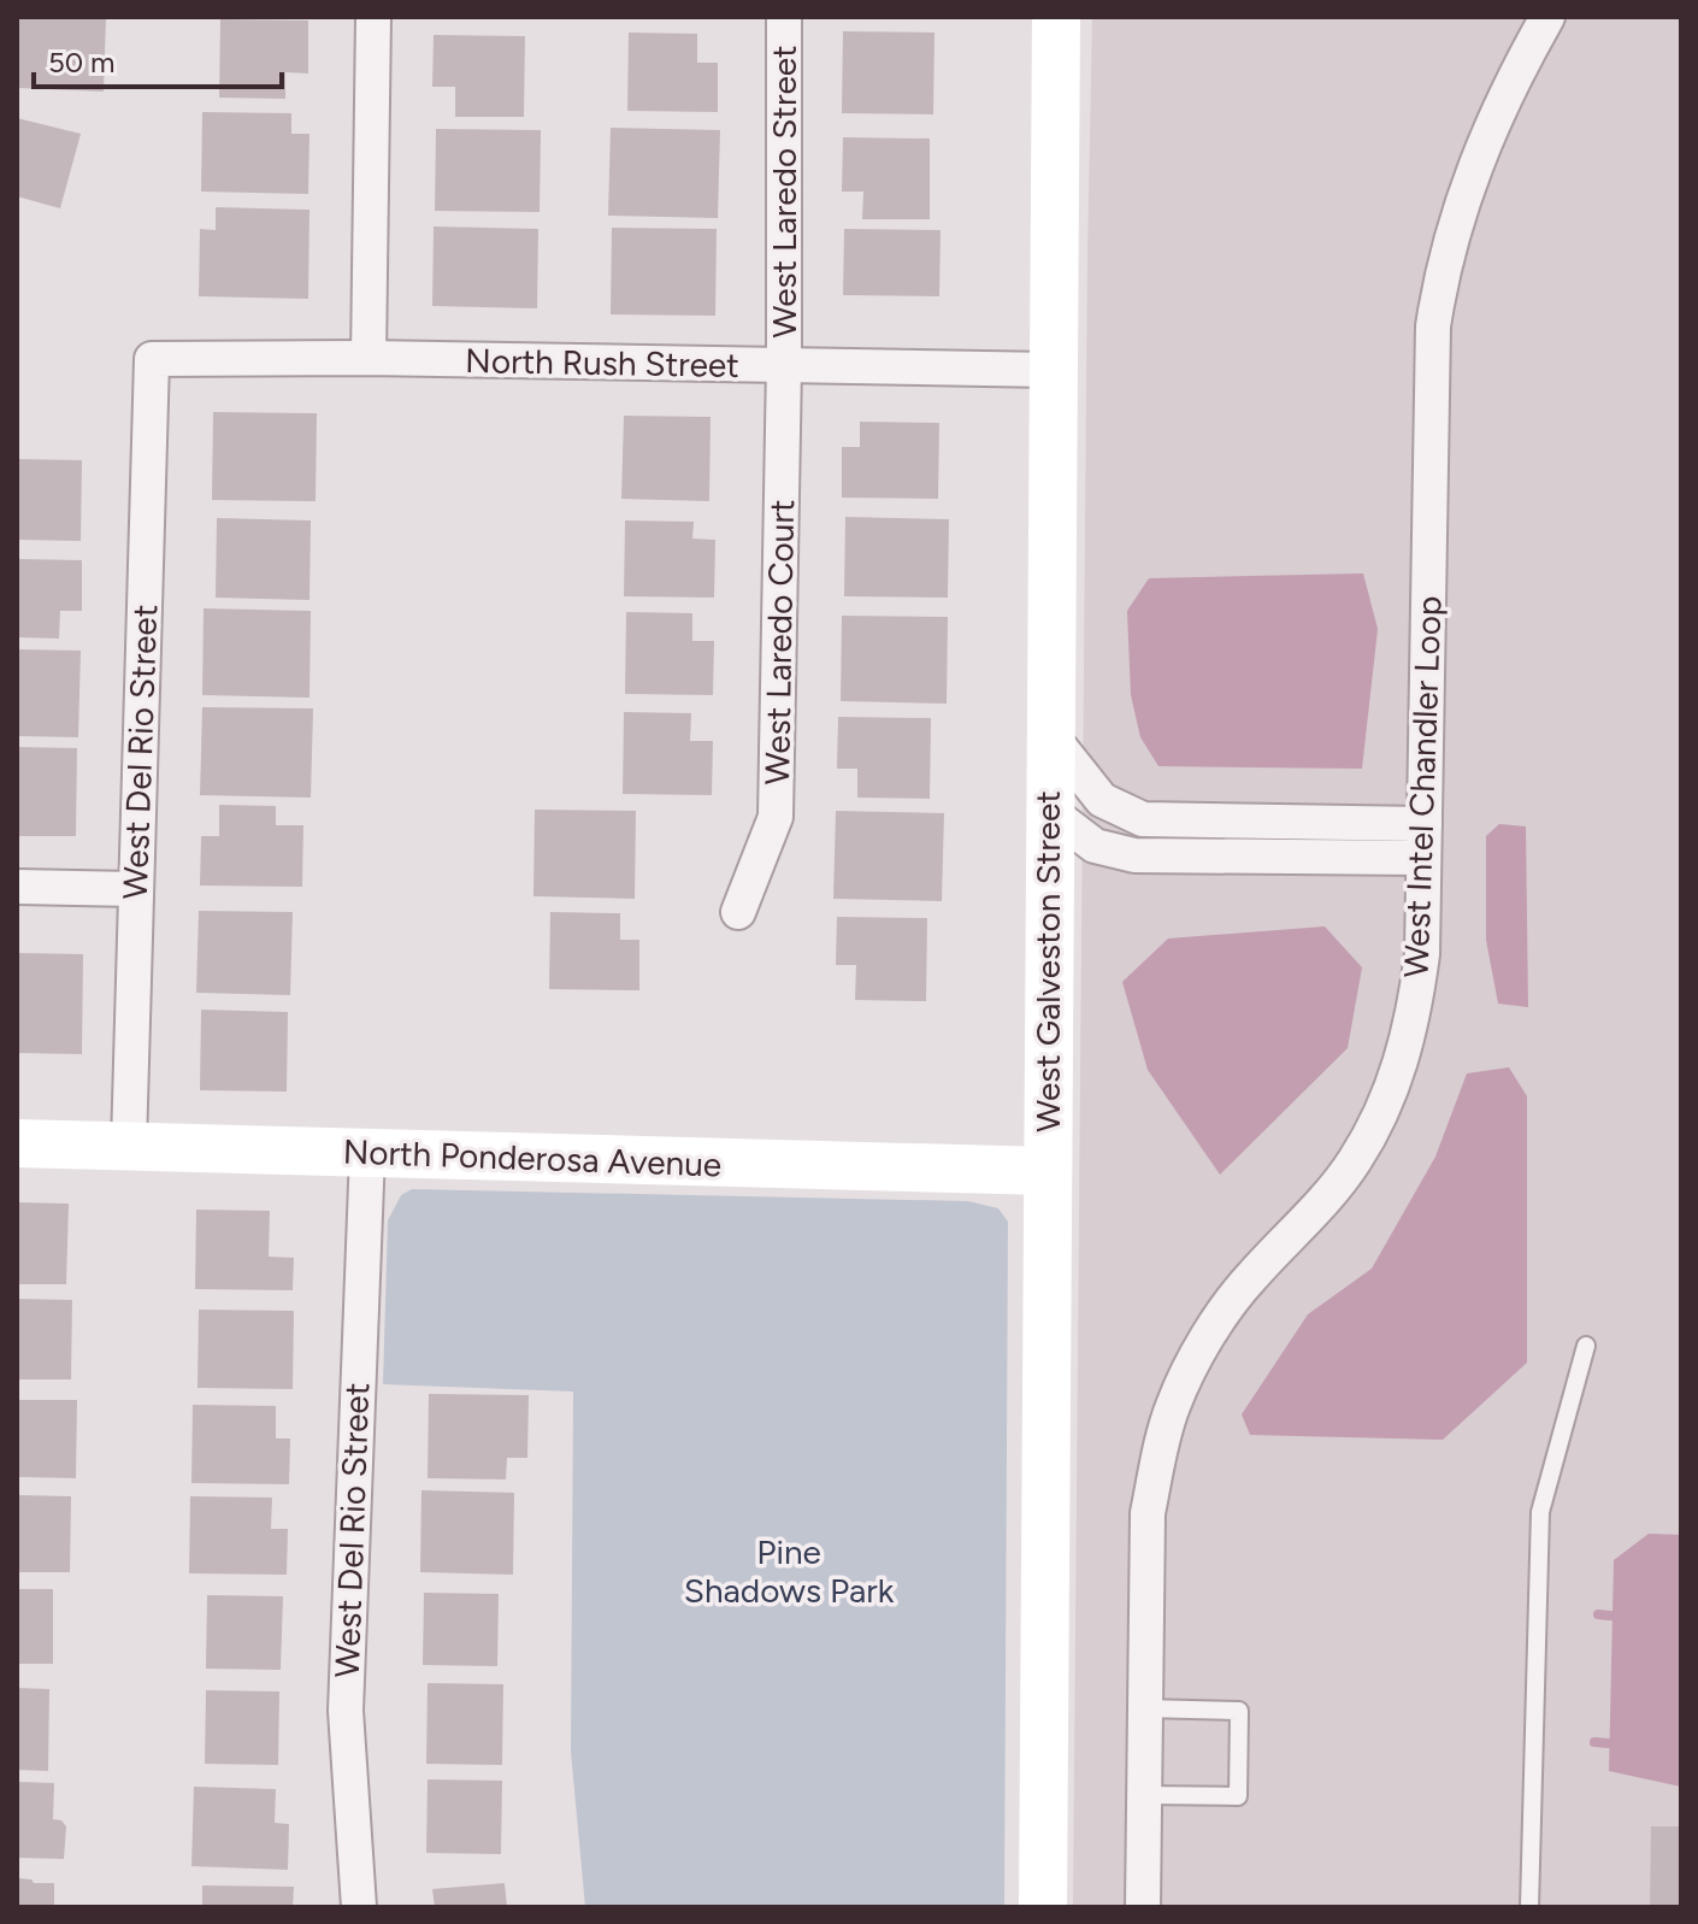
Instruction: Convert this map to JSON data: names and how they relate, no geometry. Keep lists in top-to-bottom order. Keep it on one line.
{"streets":{"street":["West Laredo Street","North Rush Street","West Laredo Court","West Del Rio Street","West Intel Chandler Loop","West Galveston Street","North Ponderosa Avenue"]},"crossings":[["West Laredo Street","North Rush Street"],["West Laredo Street","West Laredo Court"],["North Rush Street","West Laredo Court"],["North Rush Street","West Del Rio Street"],["North Rush Street","West Galveston Street"],["West Del Rio Street","North Ponderosa Avenue"],["West Galveston Street","North Ponderosa Avenue"]],"parks":["Pine Shadows Park"],"scale_bar":"50 m"}
